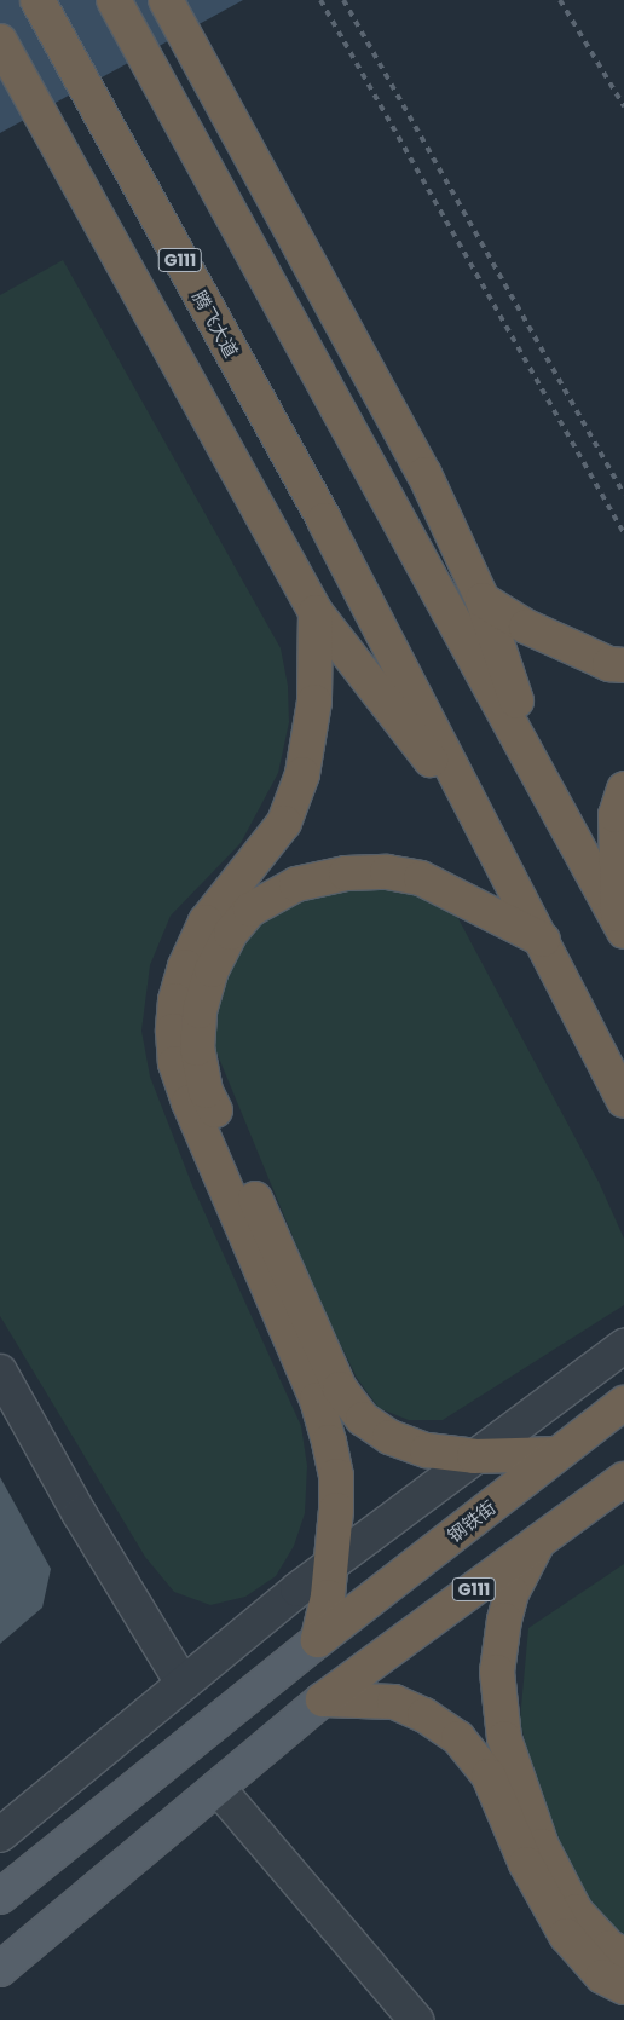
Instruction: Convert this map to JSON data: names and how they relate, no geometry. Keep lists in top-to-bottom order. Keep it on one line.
{"streets":{"highway":["G111","腾飞大道","钢铁街"]}}
